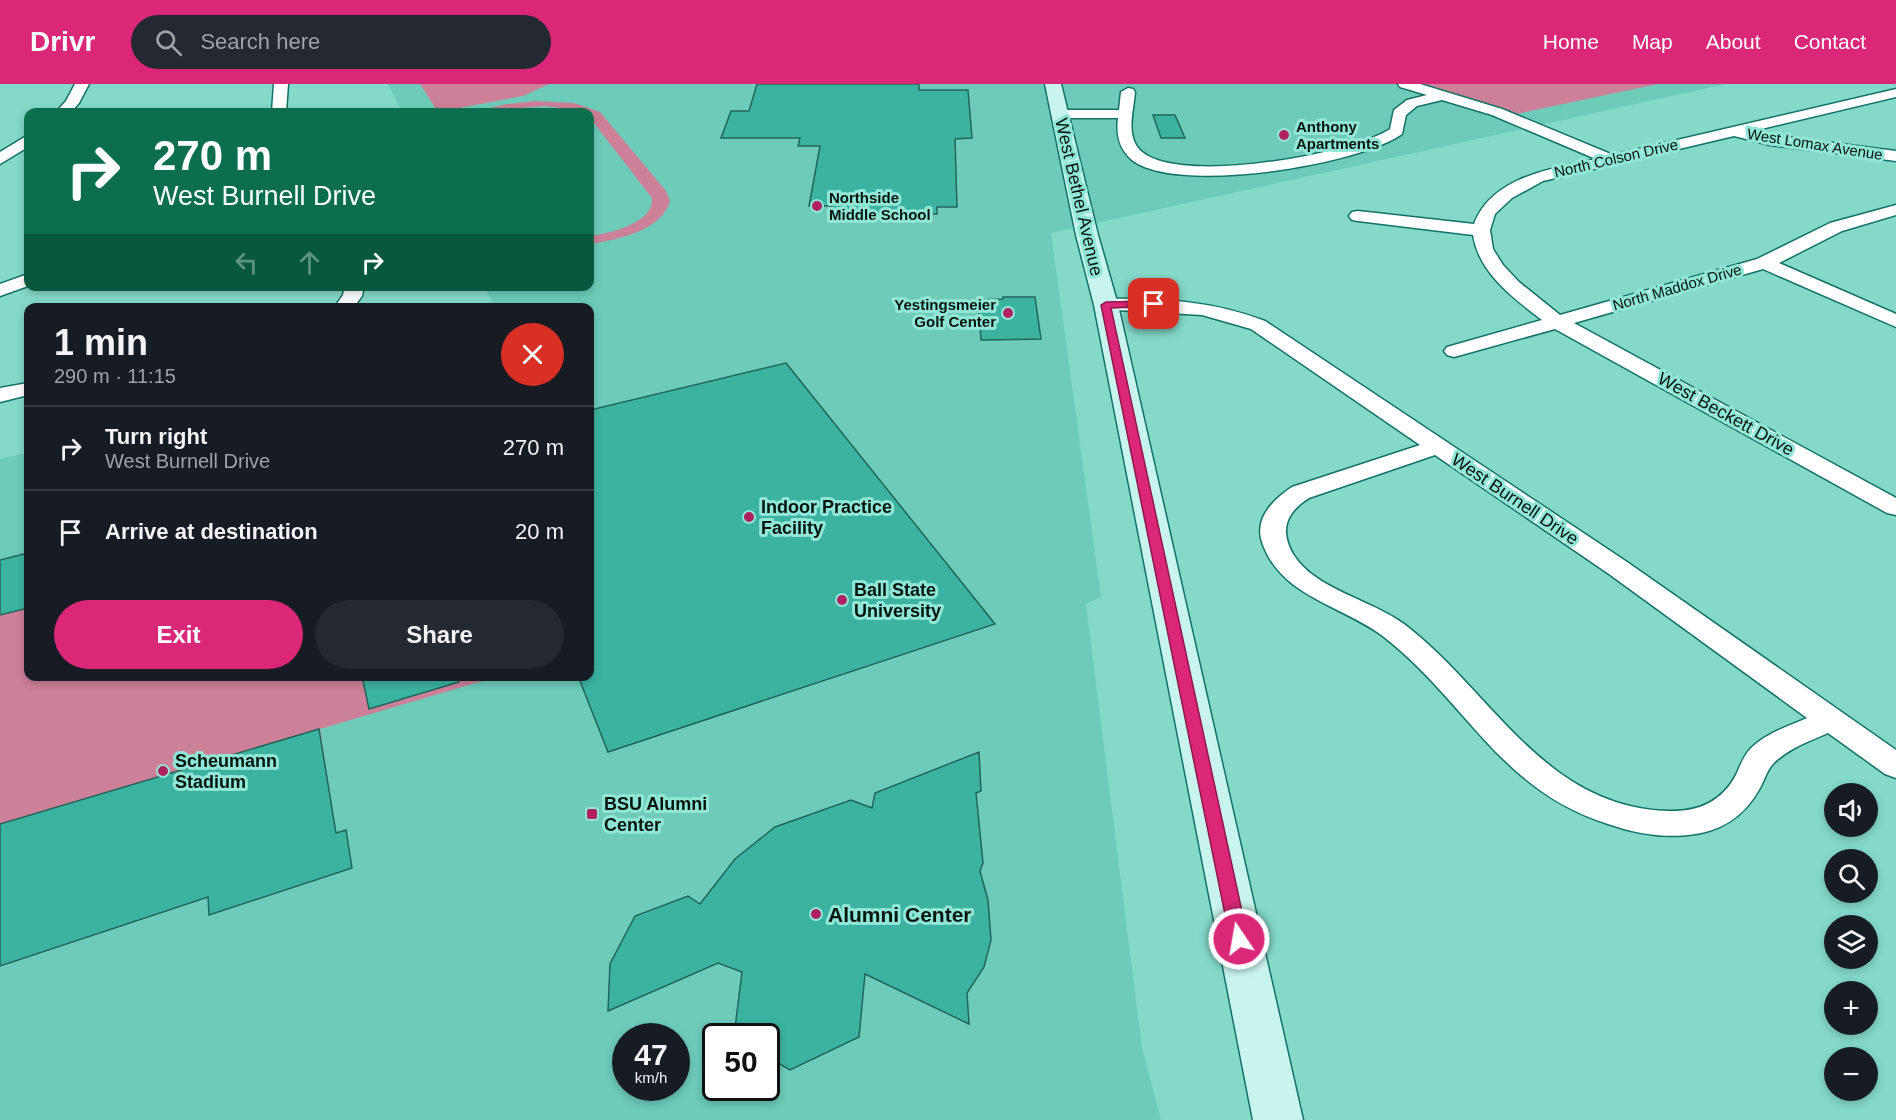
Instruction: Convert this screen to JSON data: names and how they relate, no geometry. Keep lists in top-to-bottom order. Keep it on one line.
{"streets":{"main road":["West Bethel Avenue"],"street":["West Lomax Avenue","North Colson Drive","North Maddox Drive","West Beckett Drive","West Burnell Drive"]},"crossings":[["West Lomax Avenue","North Colson Drive"],["West Bethel Avenue","West Burnell Drive"],["North Maddox Drive","West Beckett Drive"]],"places":{"other":["Anthony Apartments","Northside Middle School","Yestingsmeier Golf Center","Indoor Practice Facility","Ball State University","Scheumann Stadium","Alumni Center"],"transit":["BSU Alumni Center"]},"page":{"header":"Drivr","search":"Search here","nav":["Home","Map","About","Contact"],"turn":["270 m","West Burnell Drive"],"heading":["1 min","290 m · 11:15"],"list":[{"name":"Turn right","note":"West Burnell Drive","value":"270 m"},{"name":"Arrive at destination","value":"20 m"}],"buttons":["Exit","Share"],"map_buttons":["+","−"],"speed":"47 km/h","limit":"50"}}
